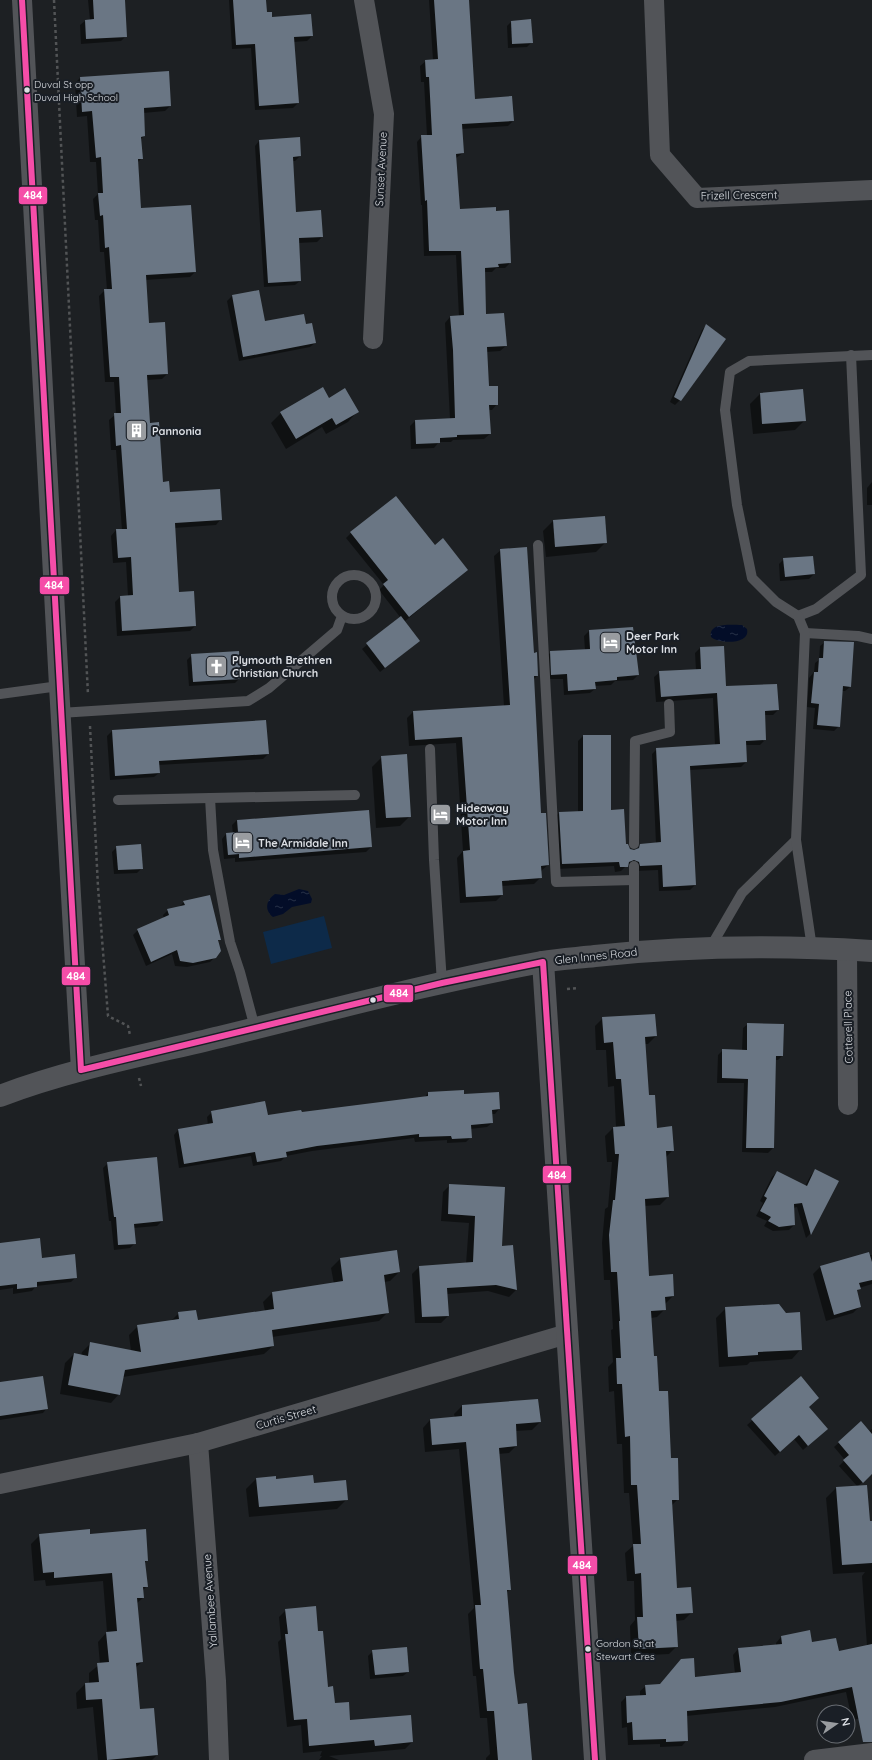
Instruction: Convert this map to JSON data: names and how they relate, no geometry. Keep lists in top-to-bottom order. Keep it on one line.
{"streets":{"main road":["Glen Innes Road"],"street":["Sunset Avenue","Frizell Crescent","Cotterell Place","Curtis Street","Yallambee Avenue"]},"crossings":[["Glen Innes Road","Cotterell Place"],["Curtis Street","Yallambee Avenue"]],"places":{"other":["Duval St opp Duval High School","Gordon St at Stewart Cres"],"building":["Pannonia"],"hotel":["Deer Park Motor Inn","Hideaway Motor Inn","The Armidale Inn"],"church":["Plymouth Brethren Christian Church"]},"lines":["transit line 484"],"north":"right"}
